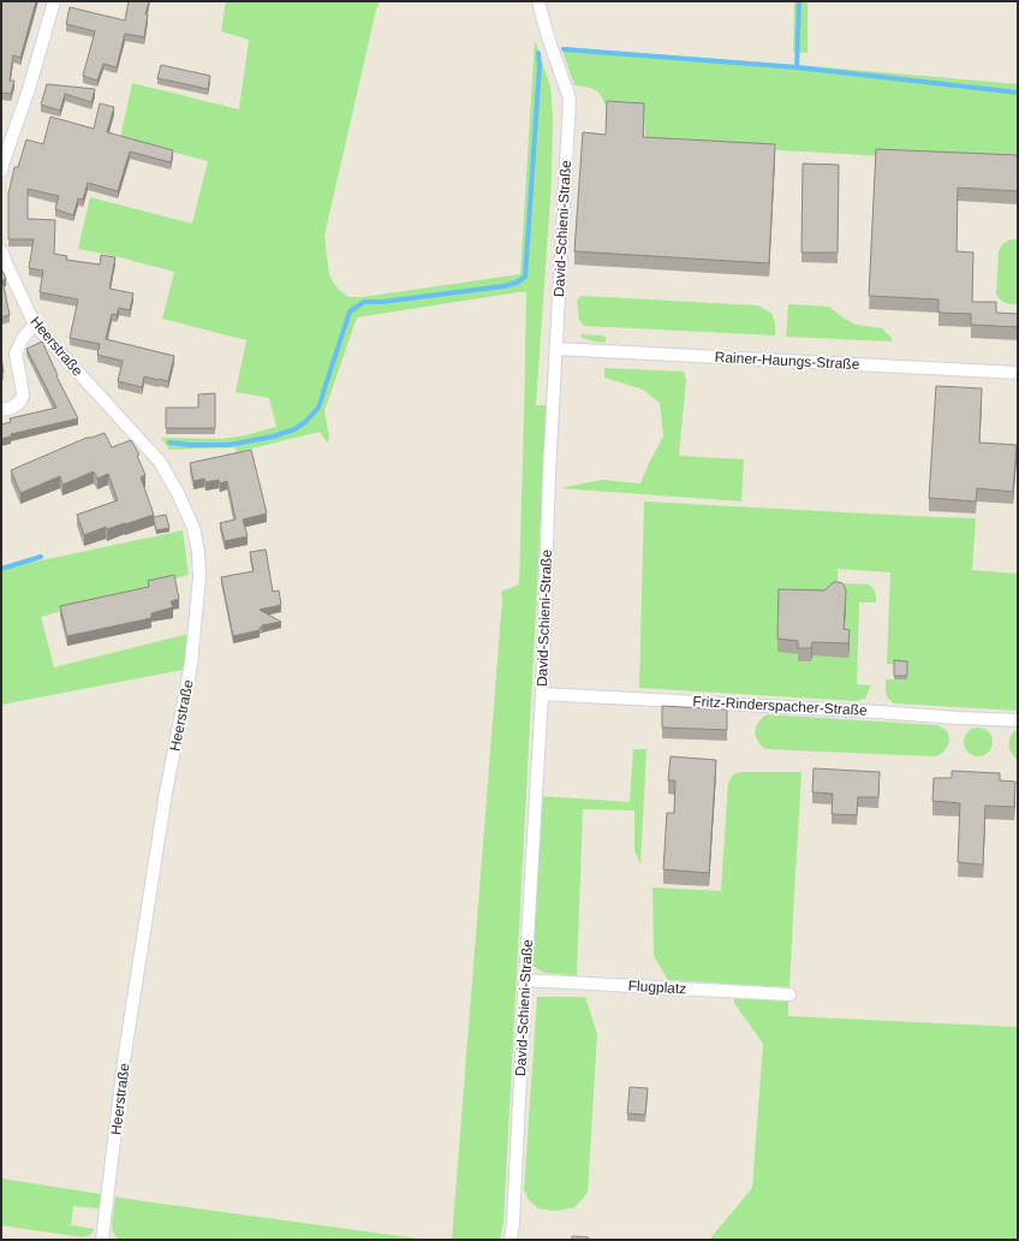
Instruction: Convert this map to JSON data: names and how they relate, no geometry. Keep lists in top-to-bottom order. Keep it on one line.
{"streets":{"street":["David-Schieni-Straße","Heerstraße","Rainer-Haungs-Straße","Fritz-Rinderspacher-Straße","Flugplatz"]},"crossings":[["David-Schieni-Straße","Rainer-Haungs-Straße"],["David-Schieni-Straße","Fritz-Rinderspacher-Straße"],["David-Schieni-Straße","Flugplatz"]]}
